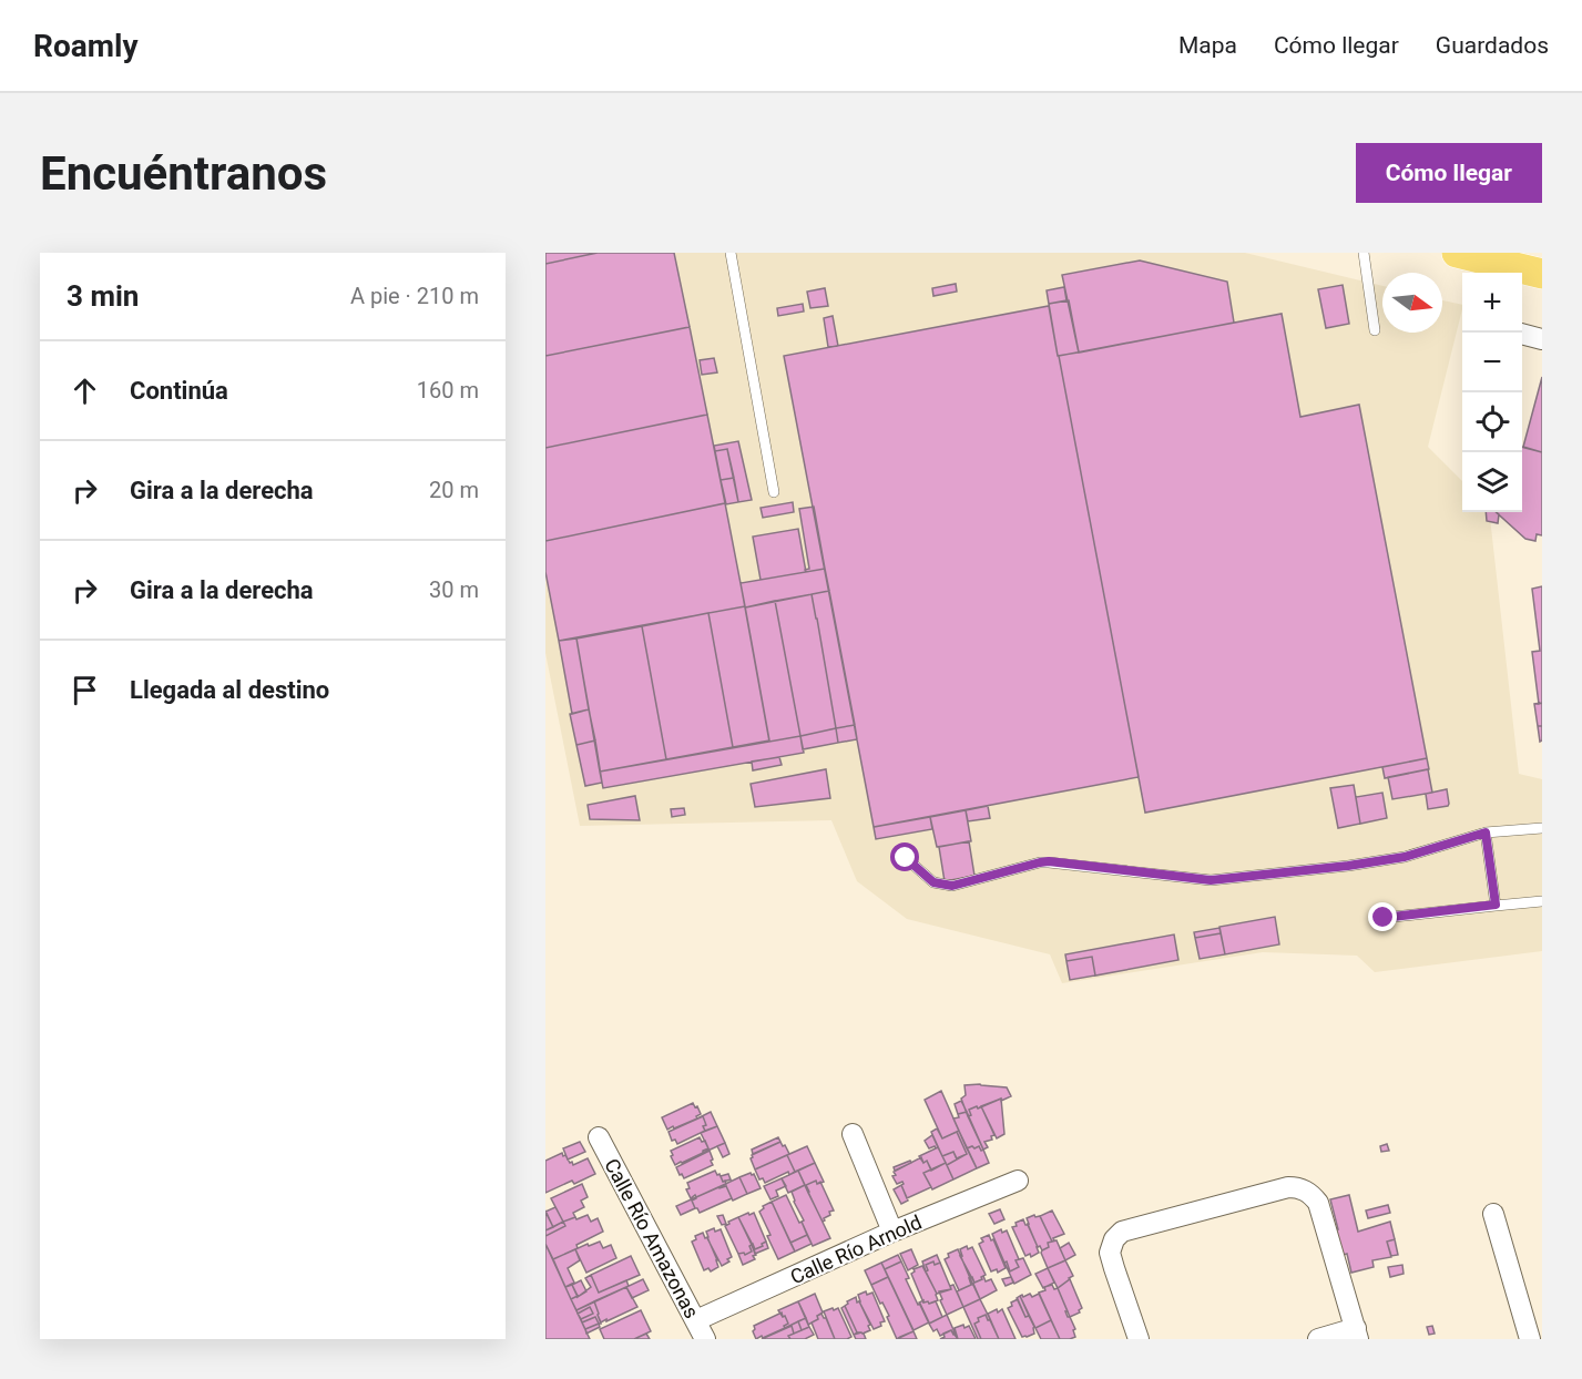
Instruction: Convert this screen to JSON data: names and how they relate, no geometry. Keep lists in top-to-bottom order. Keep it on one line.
{"streets":{"street":["Calle Río Amazonas","Calle Río Arnold"]},"crossings":[["Calle Río Amazonas","Calle Río Arnold"]],"north":"right","page":{"header":"Roamly","nav":["Mapa","Cómo llegar","Guardados"],"buttons":"Cómo llegar","title":"Encuéntranos","heading":["3 min","A pie · 210 m"],"map_buttons":["+","−"],"list":[["Continúa","160 m"],["Gira a la derecha","20 m"],["Gira a la derecha","30 m"],"Llegada al destino"]}}
